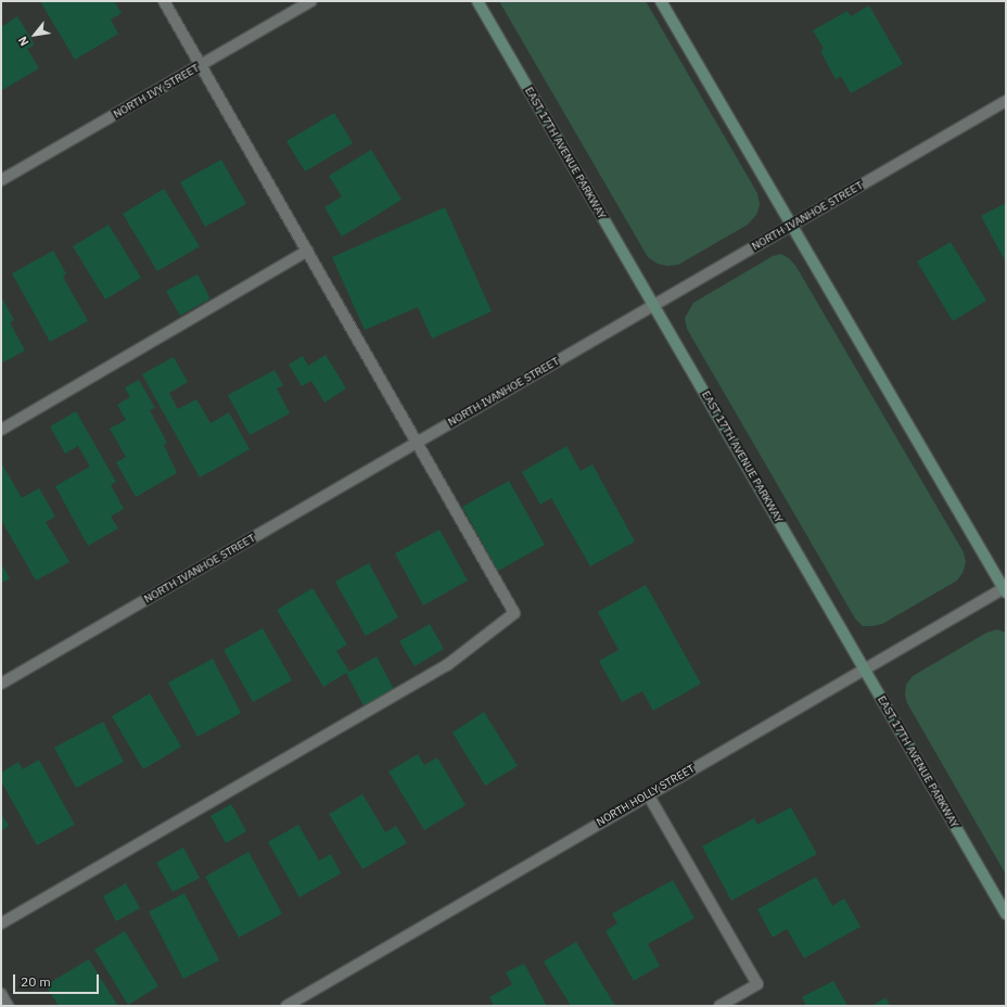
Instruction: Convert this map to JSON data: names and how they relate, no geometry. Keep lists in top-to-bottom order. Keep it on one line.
{"streets":{"main road":["EAST 17TH AVENUE PARKWAY"],"street":["NORTH IVY STREET","NORTH IVANHOE STREET","NORTH HOLLY STREET"]},"crossings":[["EAST 17TH AVENUE PARKWAY","NORTH IVANHOE STREET"],["EAST 17TH AVENUE PARKWAY","NORTH HOLLY STREET"]],"scale_bar":"20 m","north":"bottom left"}
